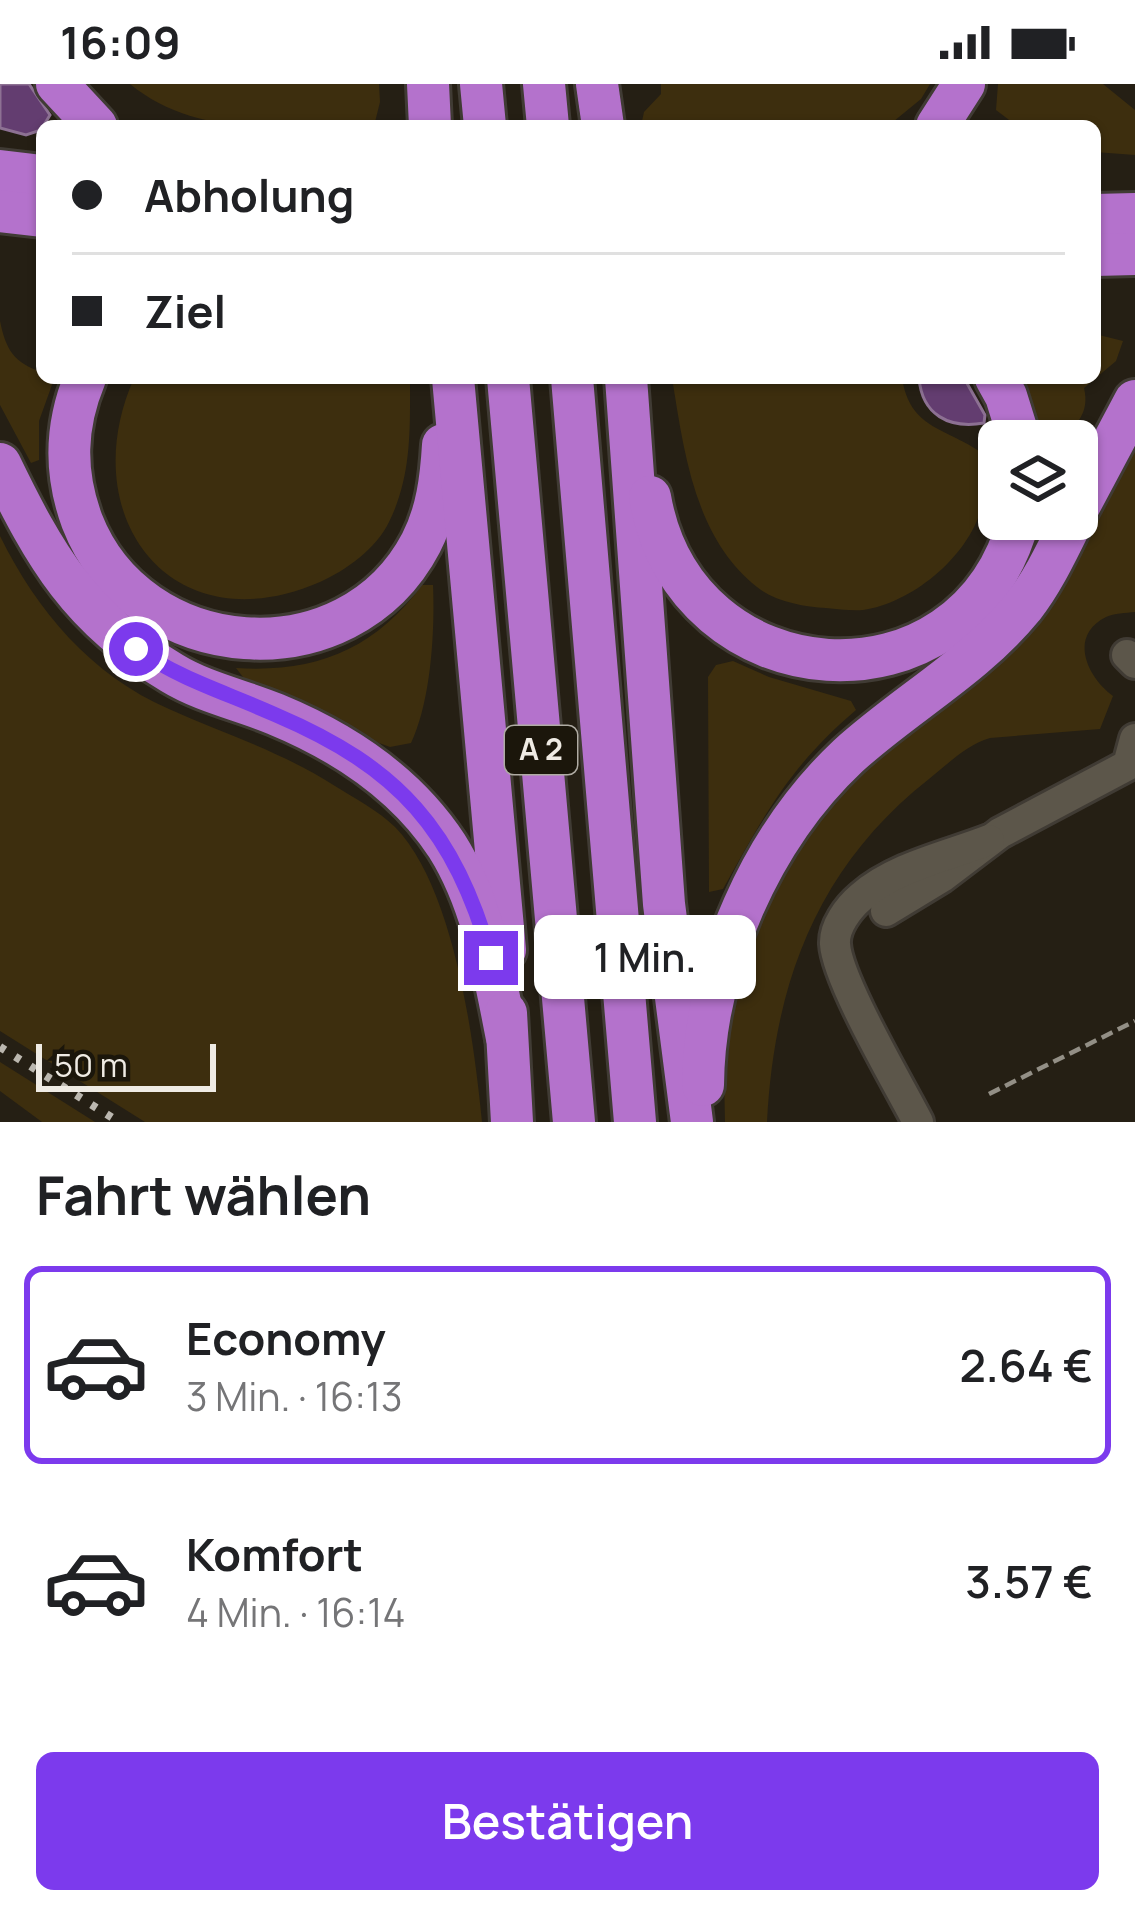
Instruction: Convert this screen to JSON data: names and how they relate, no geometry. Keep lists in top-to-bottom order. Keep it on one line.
{"streets":{"highway":["A 2"]},"scale_bar":"50 m","page":{"status":"16:09","banner":["Abholung","Ziel"],"bubble":"1 Min.","scale":"50 m","heading":"Fahrt wählen","list":[{"name":"Economy","note":"3 Min. · 16:13","value":"2.64 €"},{"name":"Komfort","note":"4 Min. · 16:14","value":"3.57 €"}],"buttons":"Bestätigen"}}
